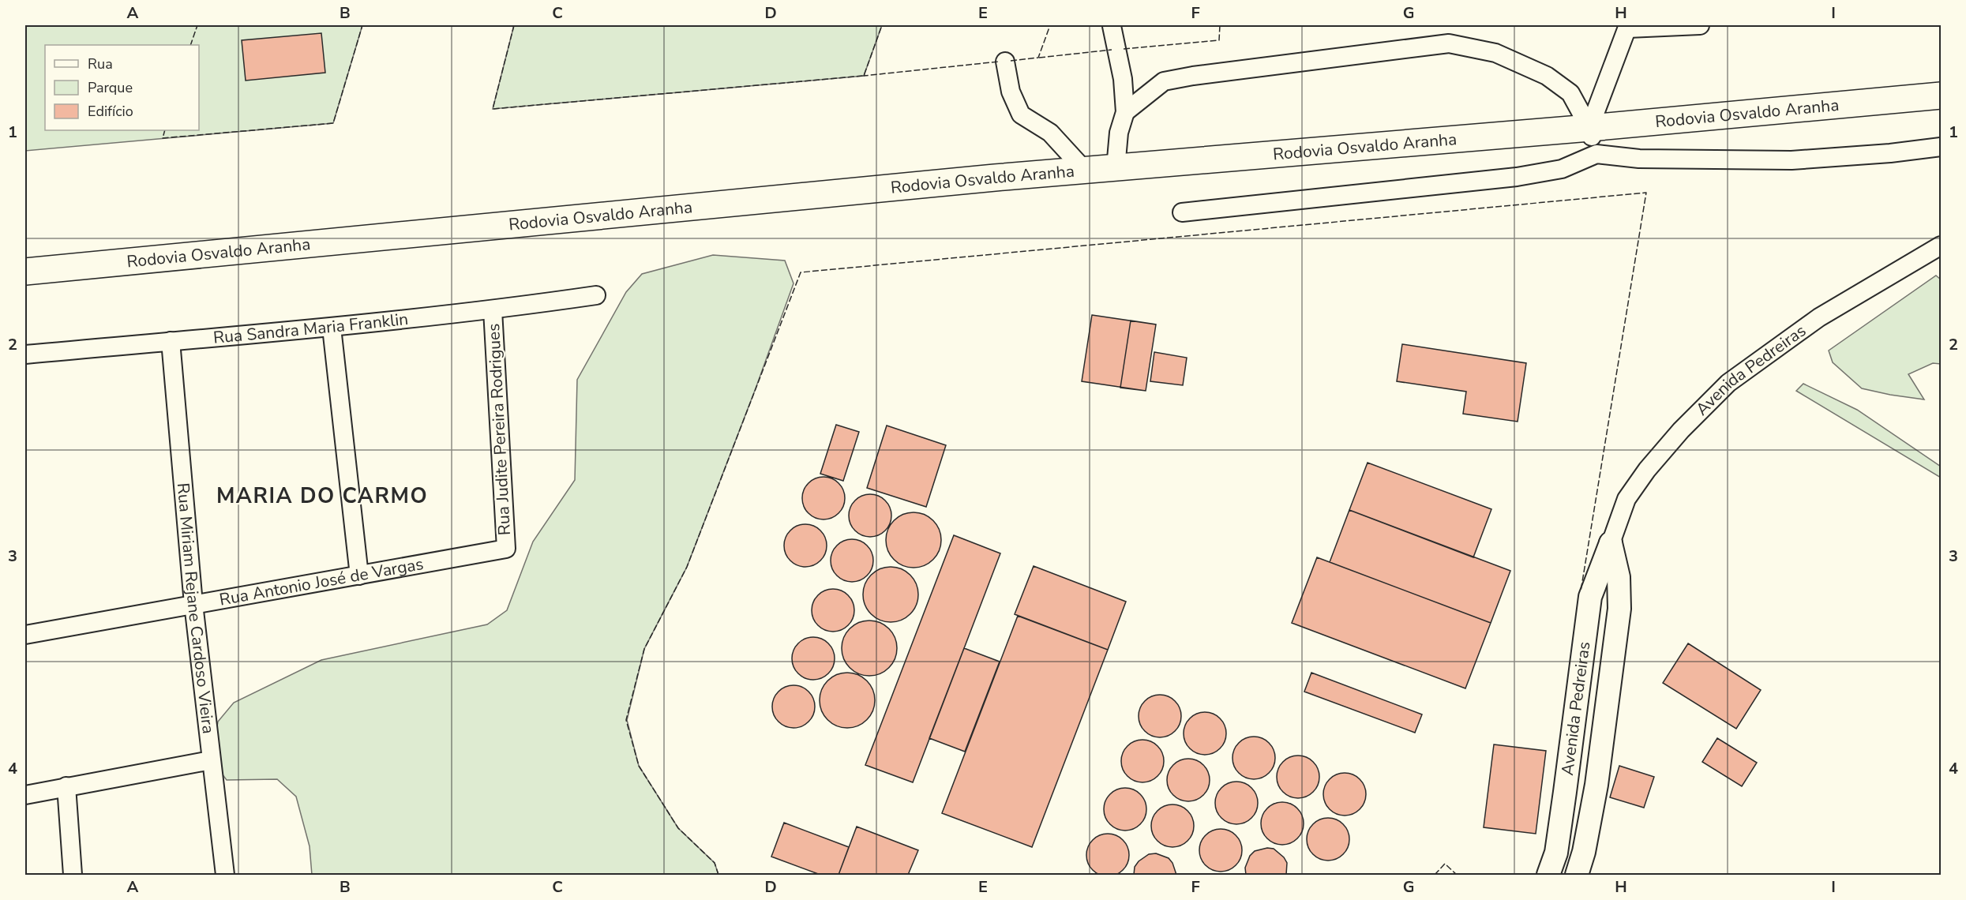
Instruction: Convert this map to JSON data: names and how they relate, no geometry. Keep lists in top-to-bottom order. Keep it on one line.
{"streets":{"highway":["Rodovia Osvaldo Aranha"],"main road":["Avenida Pedreiras"],"street":["Rua Sandra Maria Franklin","Rua Judite Pereira Rodrigues","Rua Antonio José de Vargas","Rua Miriam Rejane Cardoso Vieira"]},"crossings":[["Rua Sandra Maria Franklin","Rua Judite Pereira Rodrigues"],["Rua Sandra Maria Franklin","Rua Miriam Rejane Cardoso Vieira"],["Rua Judite Pereira Rodrigues","Rua Antonio José de Vargas"],["Rua Antonio José de Vargas","Rua Miriam Rejane Cardoso Vieira"]],"districts":["MARIA DO CARMO"],"legend":["Rua","Parque","Edifício"],"grid":{"columns":["A","B","C","D","E","F","G","H","I"],"rows":["1","2","3","4"]}}
